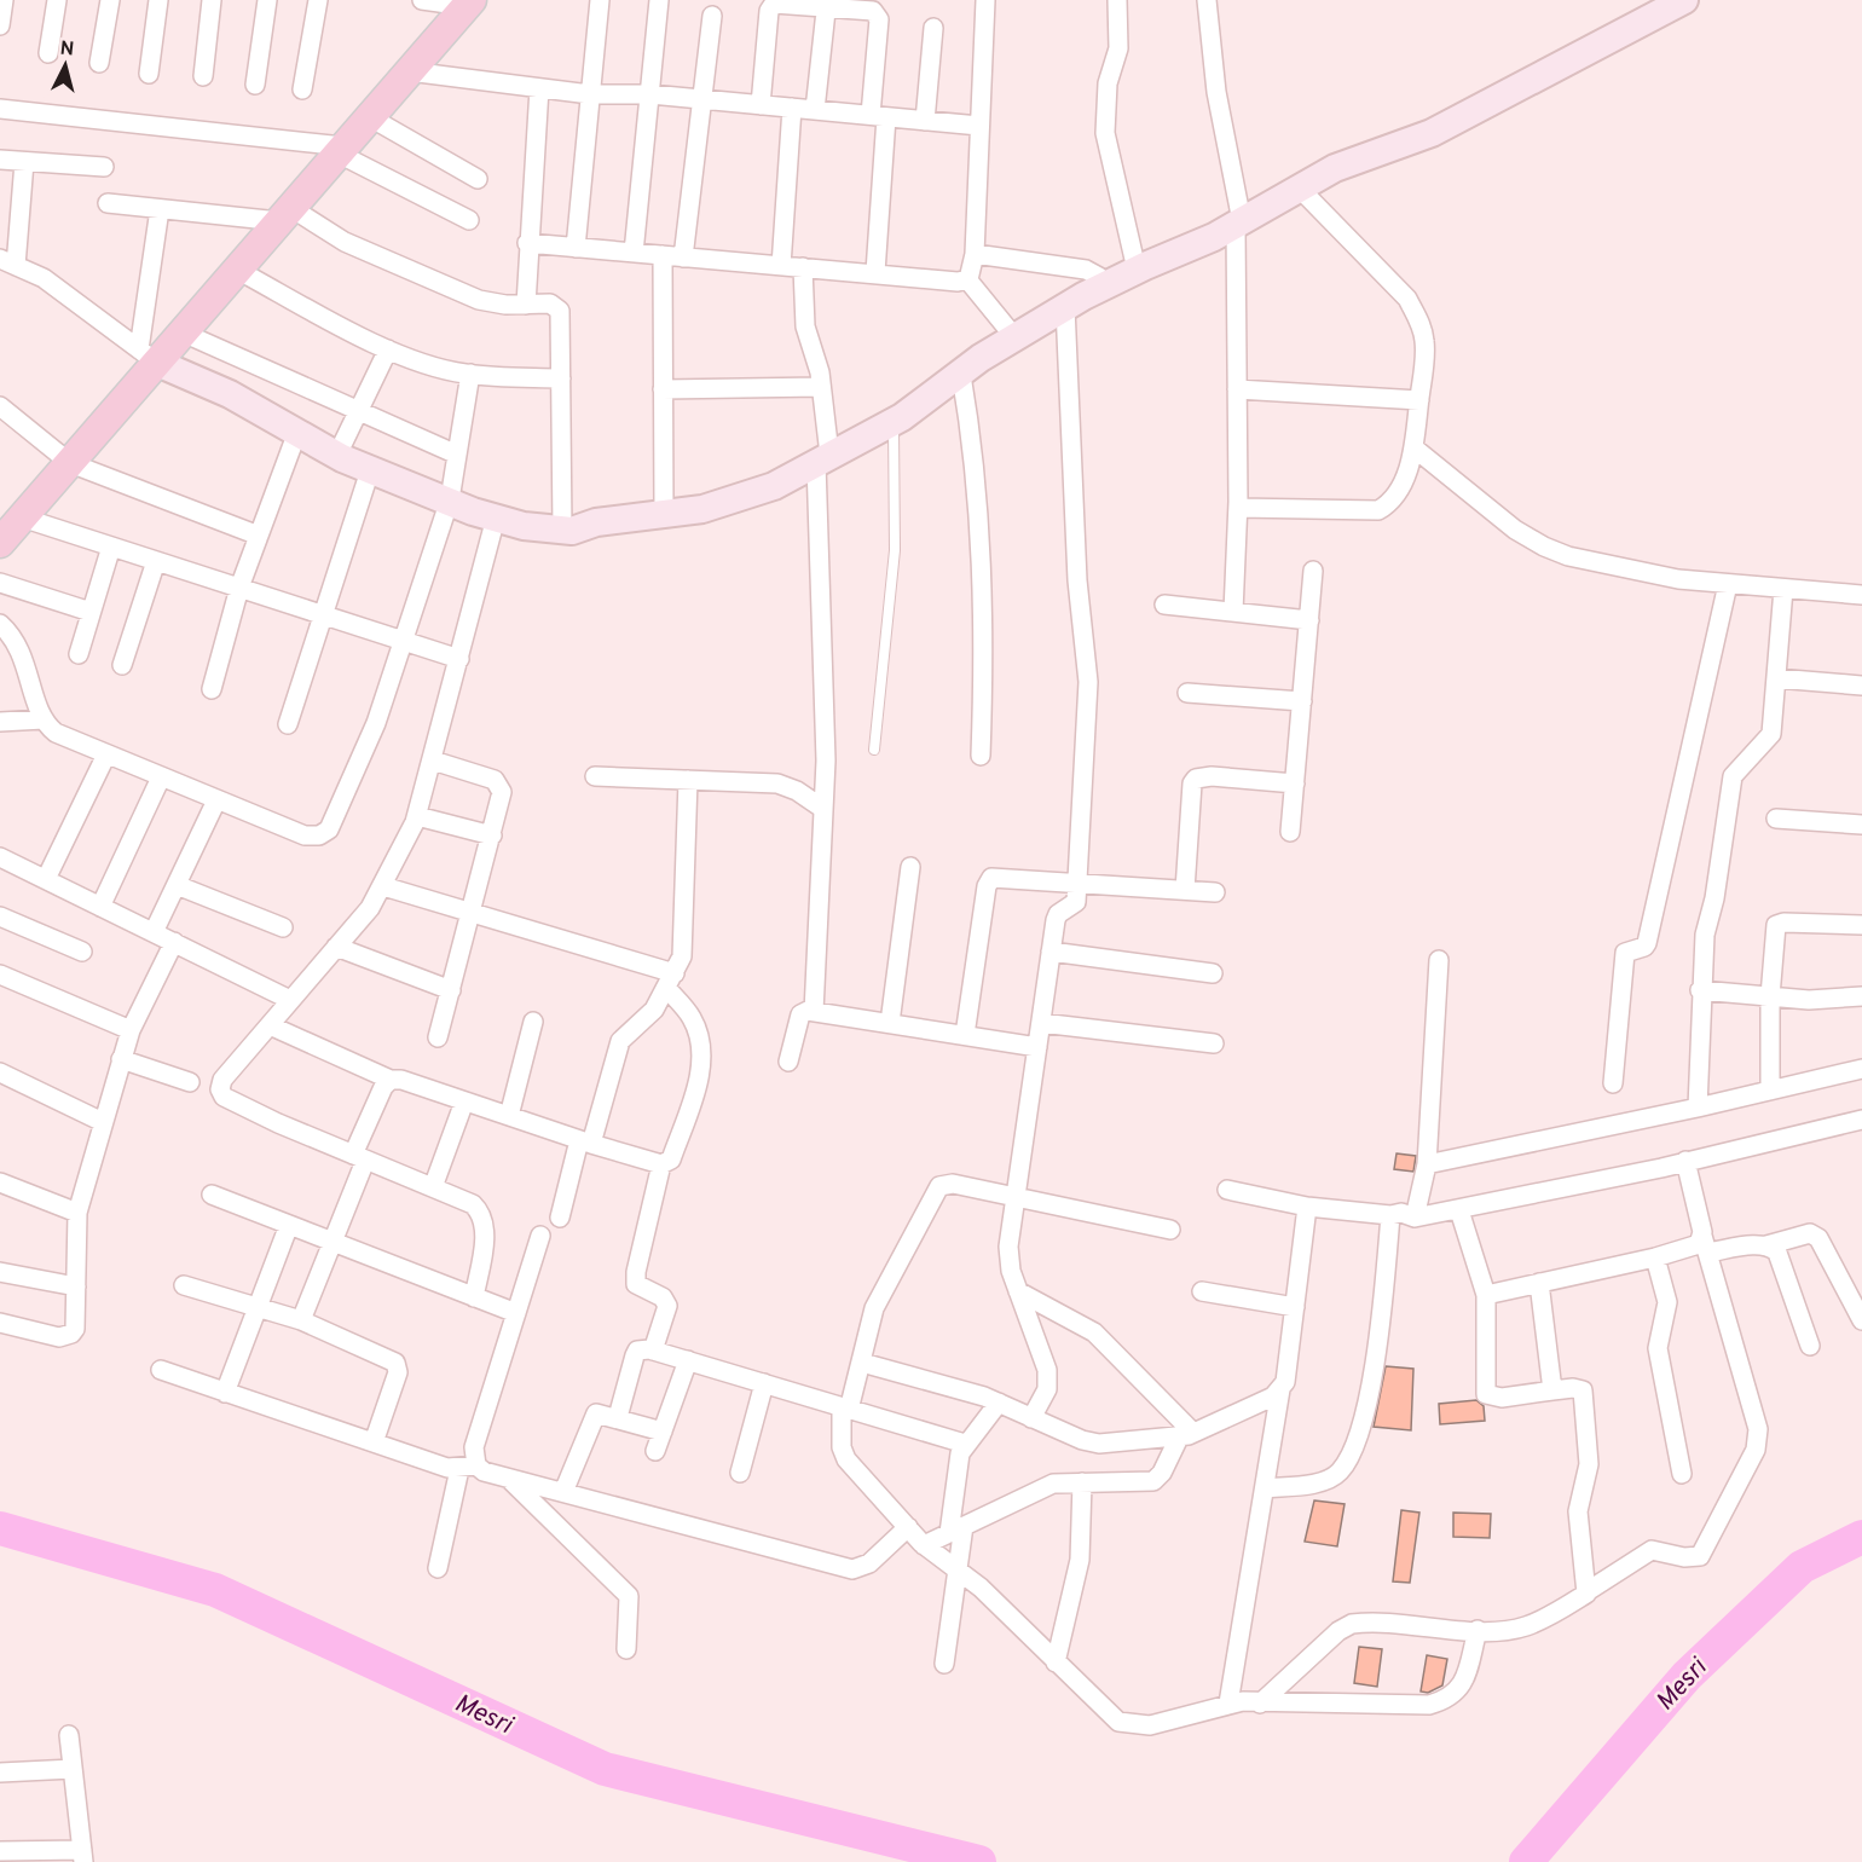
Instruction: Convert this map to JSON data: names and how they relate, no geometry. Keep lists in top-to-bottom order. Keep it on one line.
{"water":["Mesri"],"north":"top"}
